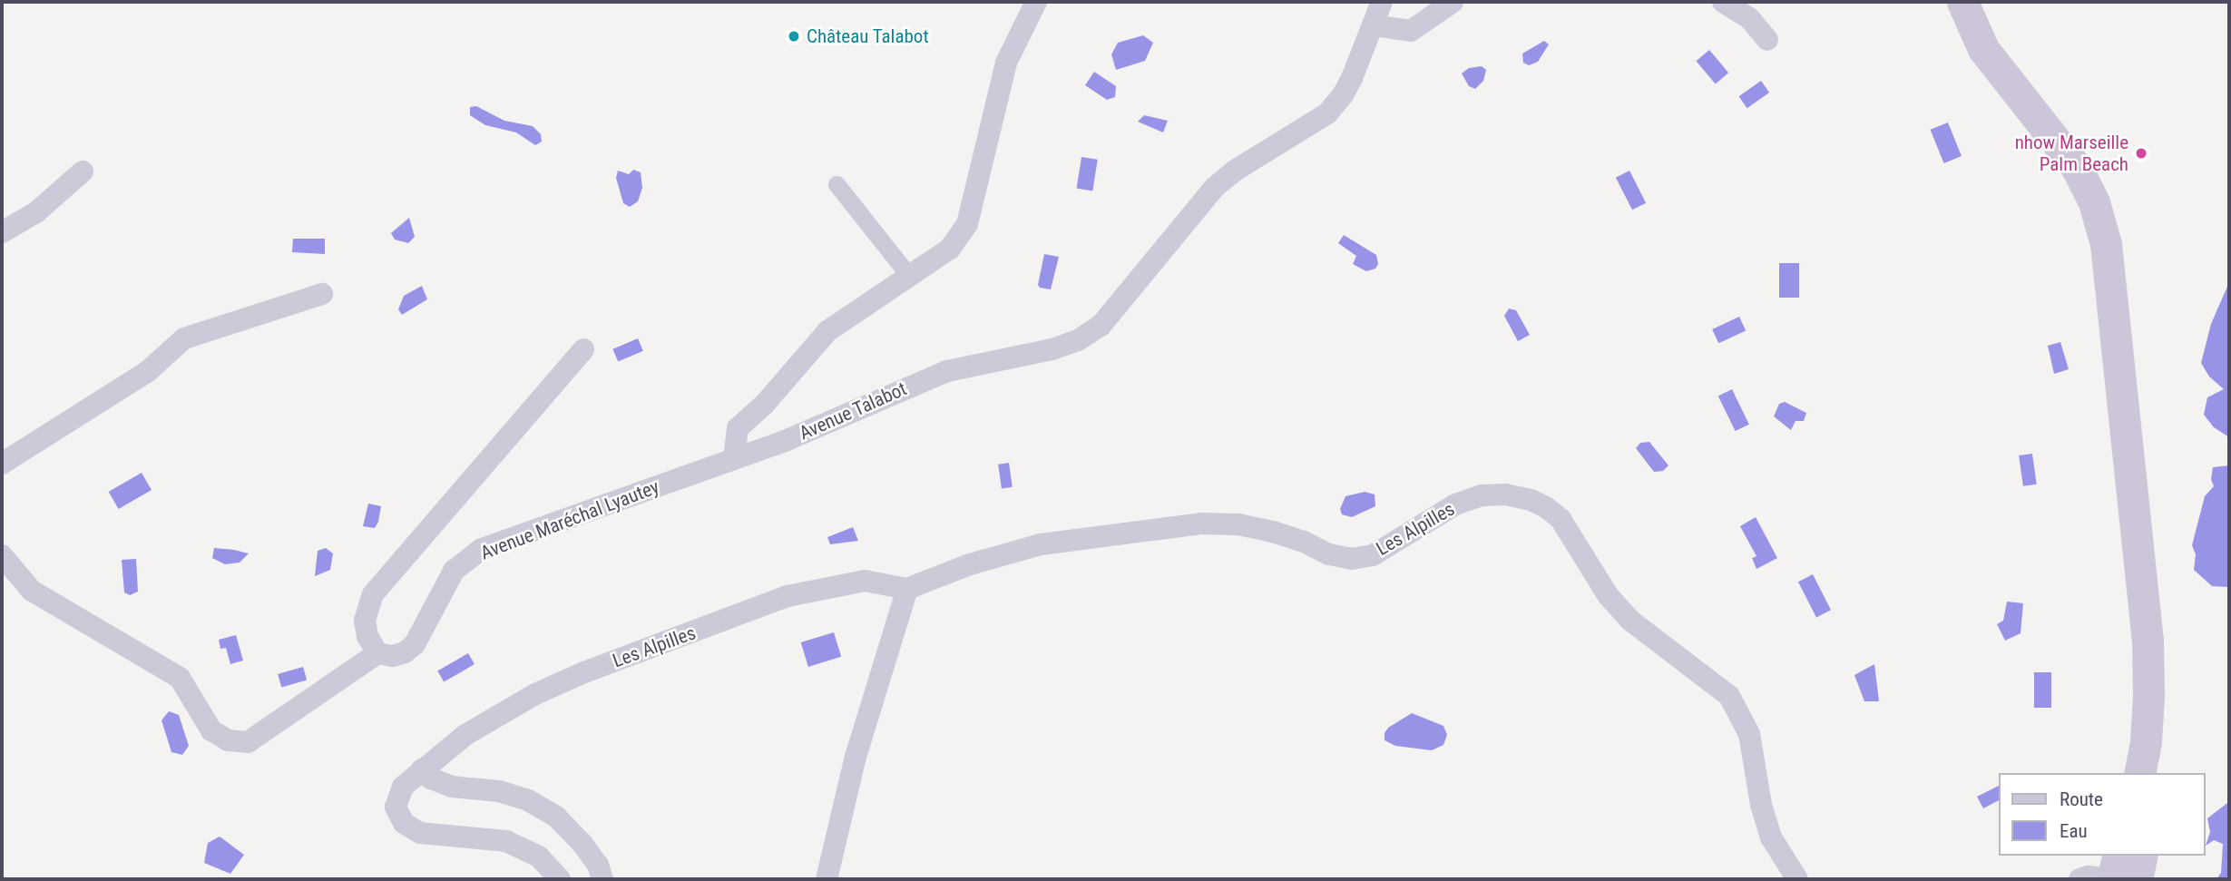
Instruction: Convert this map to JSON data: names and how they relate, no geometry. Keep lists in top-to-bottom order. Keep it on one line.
{"streets":{"street":["Avenue Talabot","Avenue Maréchal Lyautey","Les Alpilles"]},"crossings":[["Avenue Talabot","Avenue Maréchal Lyautey"]],"places":["Château Talabot","nhow Marseille Palm Beach"],"legend":["Route","Eau"]}
